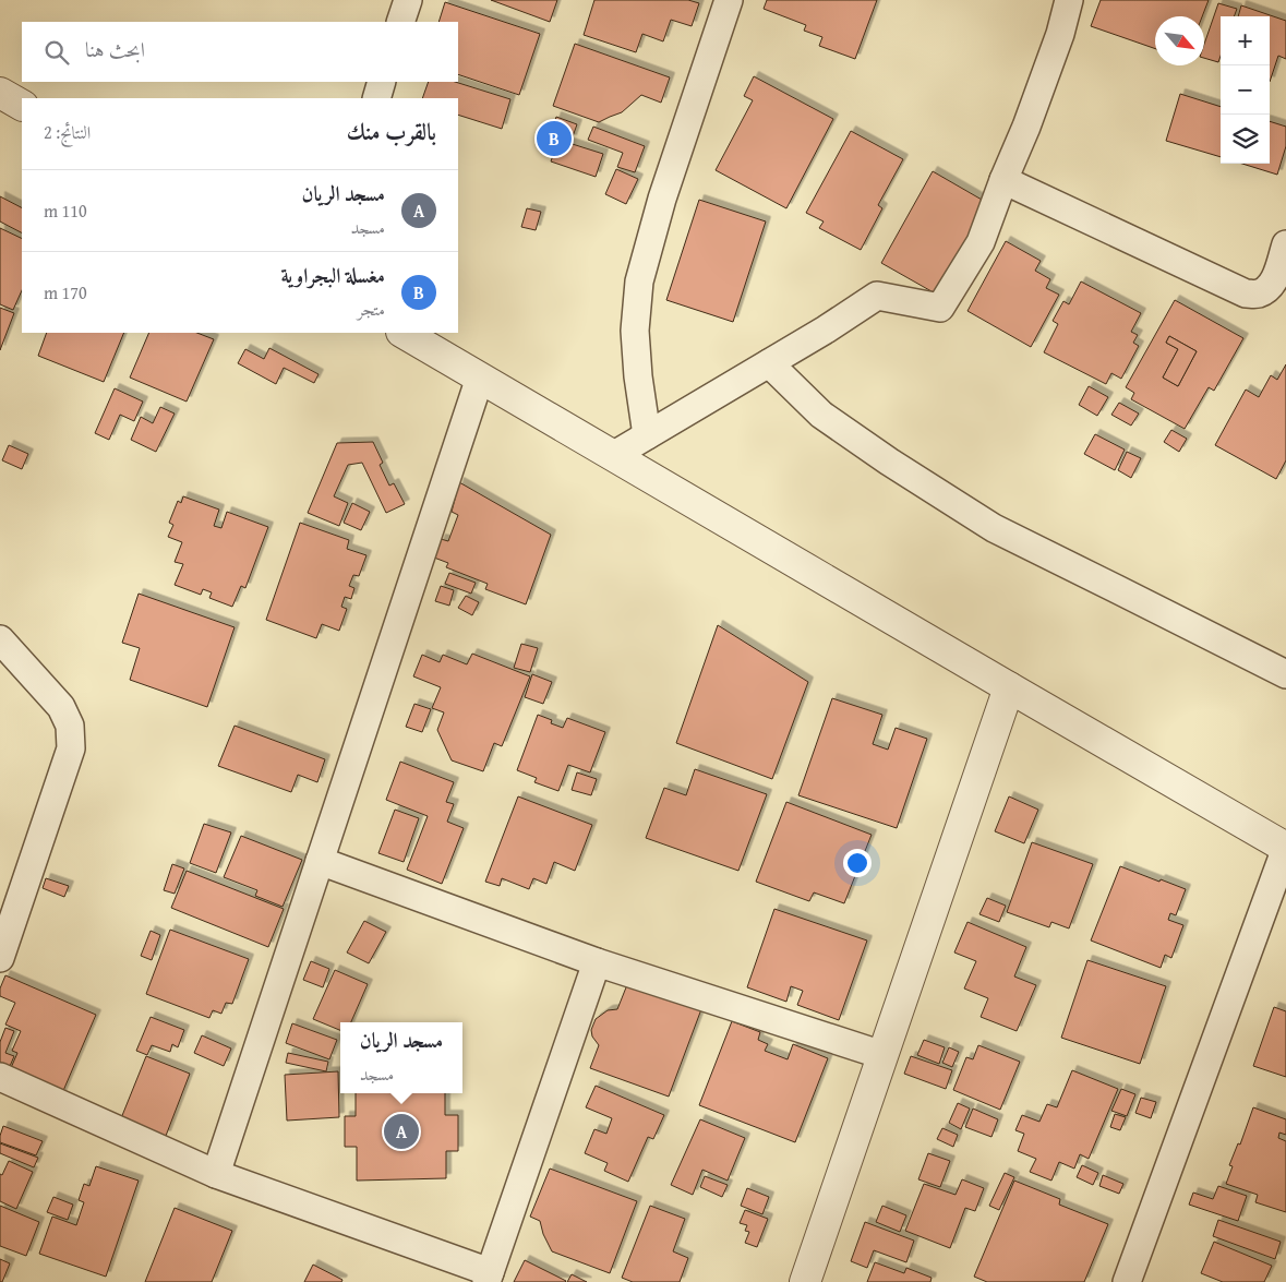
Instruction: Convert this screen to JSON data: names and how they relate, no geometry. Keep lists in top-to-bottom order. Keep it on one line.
{"north":"bottom right","page":{"map_buttons":["+","−"],"search":"ابحث هنا","heading":["بالقرب منك","النتائج: 2"],"pins":["B","A"],"list":[{"mark":"A","name":"مسجد الريان","note":"مسجد","value":"110 m"},{"mark":"B","name":"مغسلة البجراوية","note":"متجر","value":"170 m"}],"popup":["مسجد الريان","مسجد"]}}
